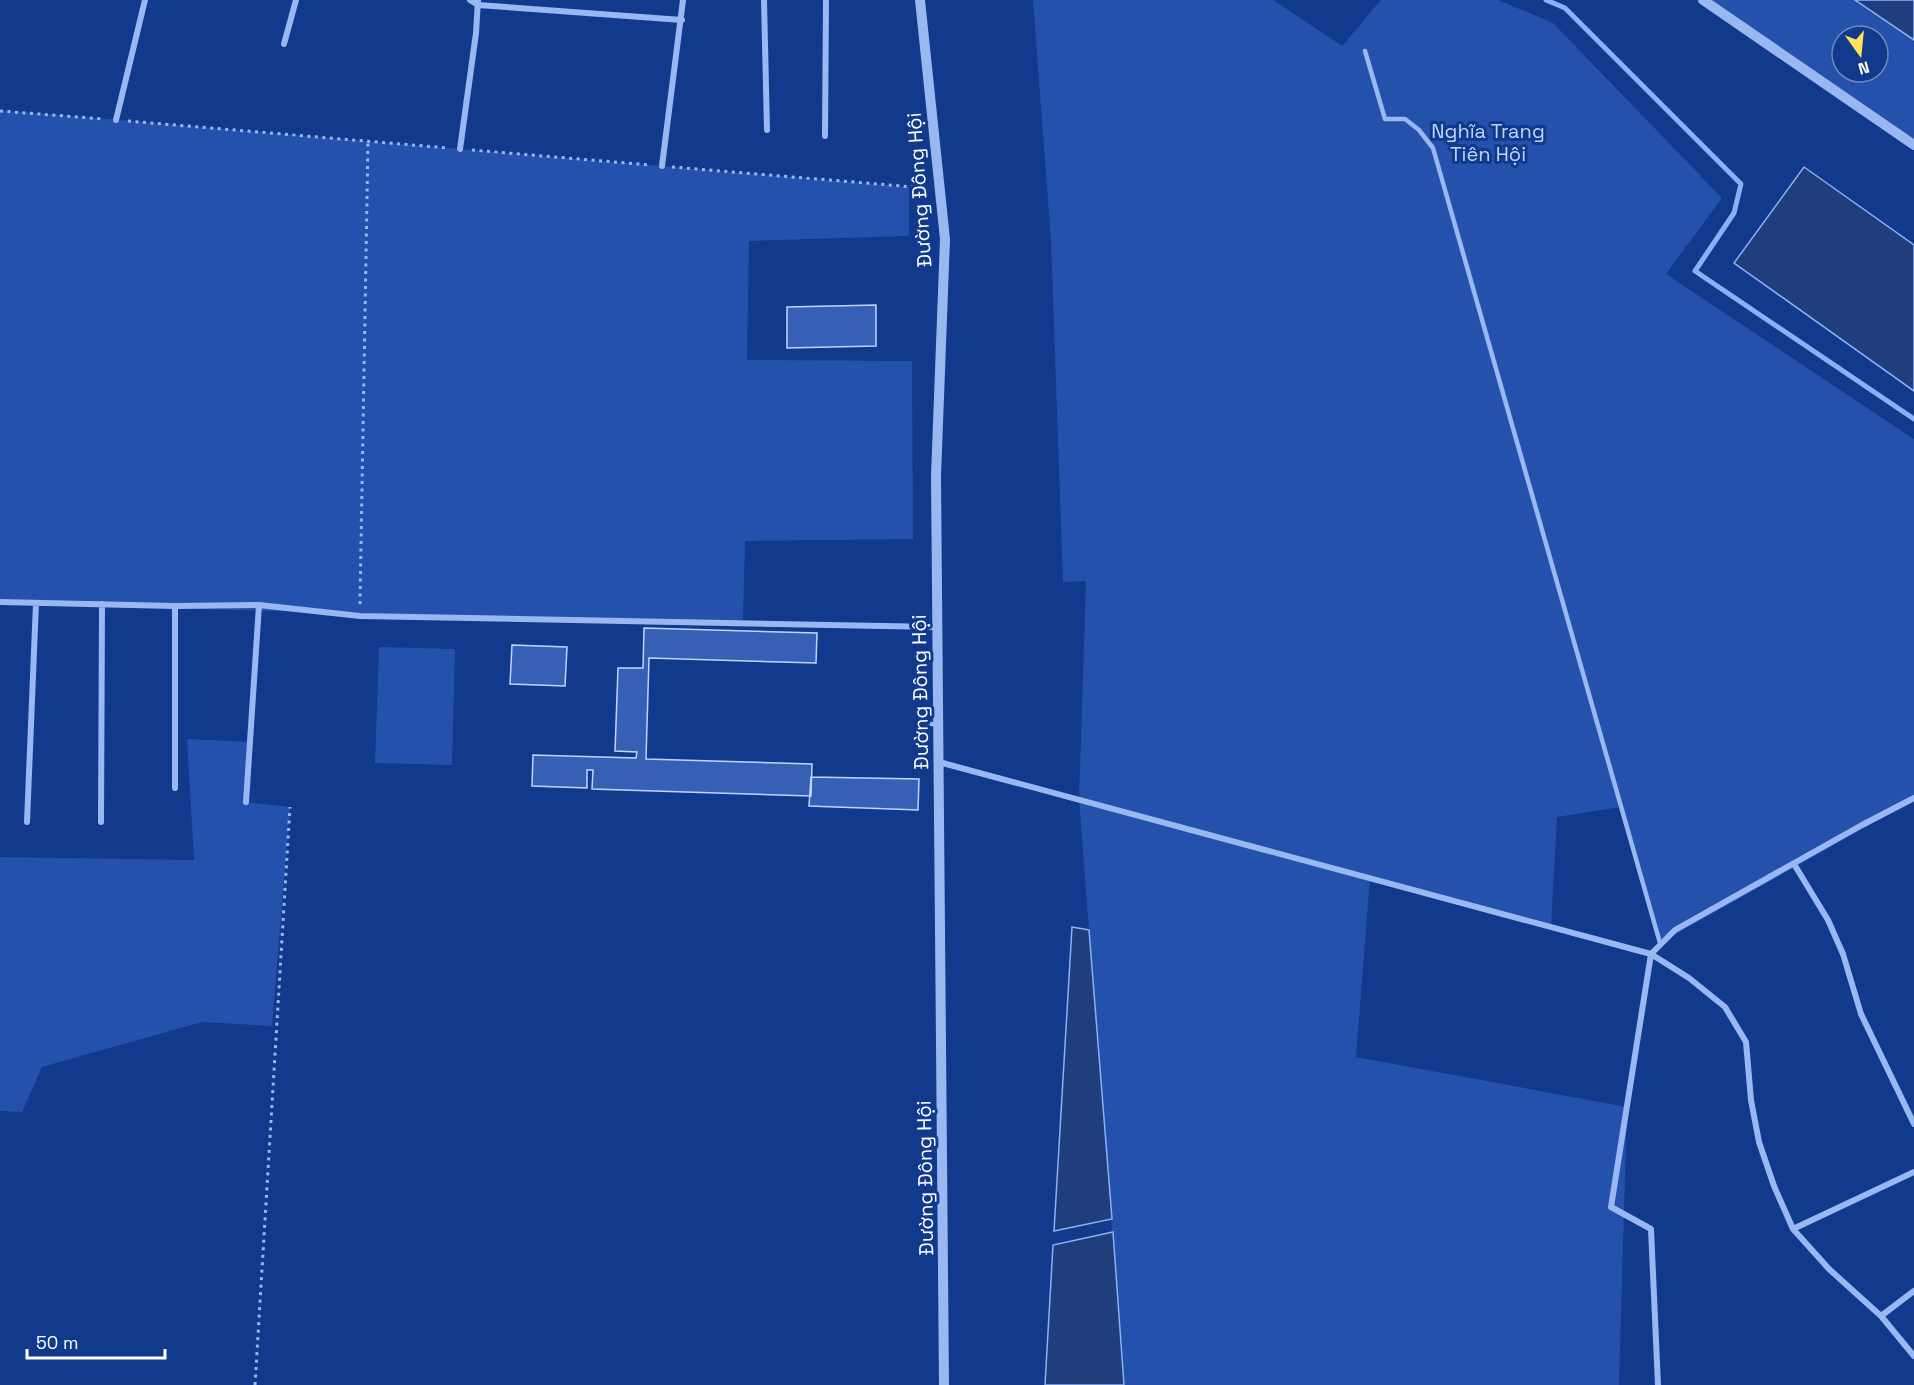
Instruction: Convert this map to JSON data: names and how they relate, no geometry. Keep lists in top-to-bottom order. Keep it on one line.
{"streets":{"street":["Đường Đông Hội"]},"parks":["Nghĩa Trang Tiên Hội"],"scale_bar":"50 m","north":"bottom"}
